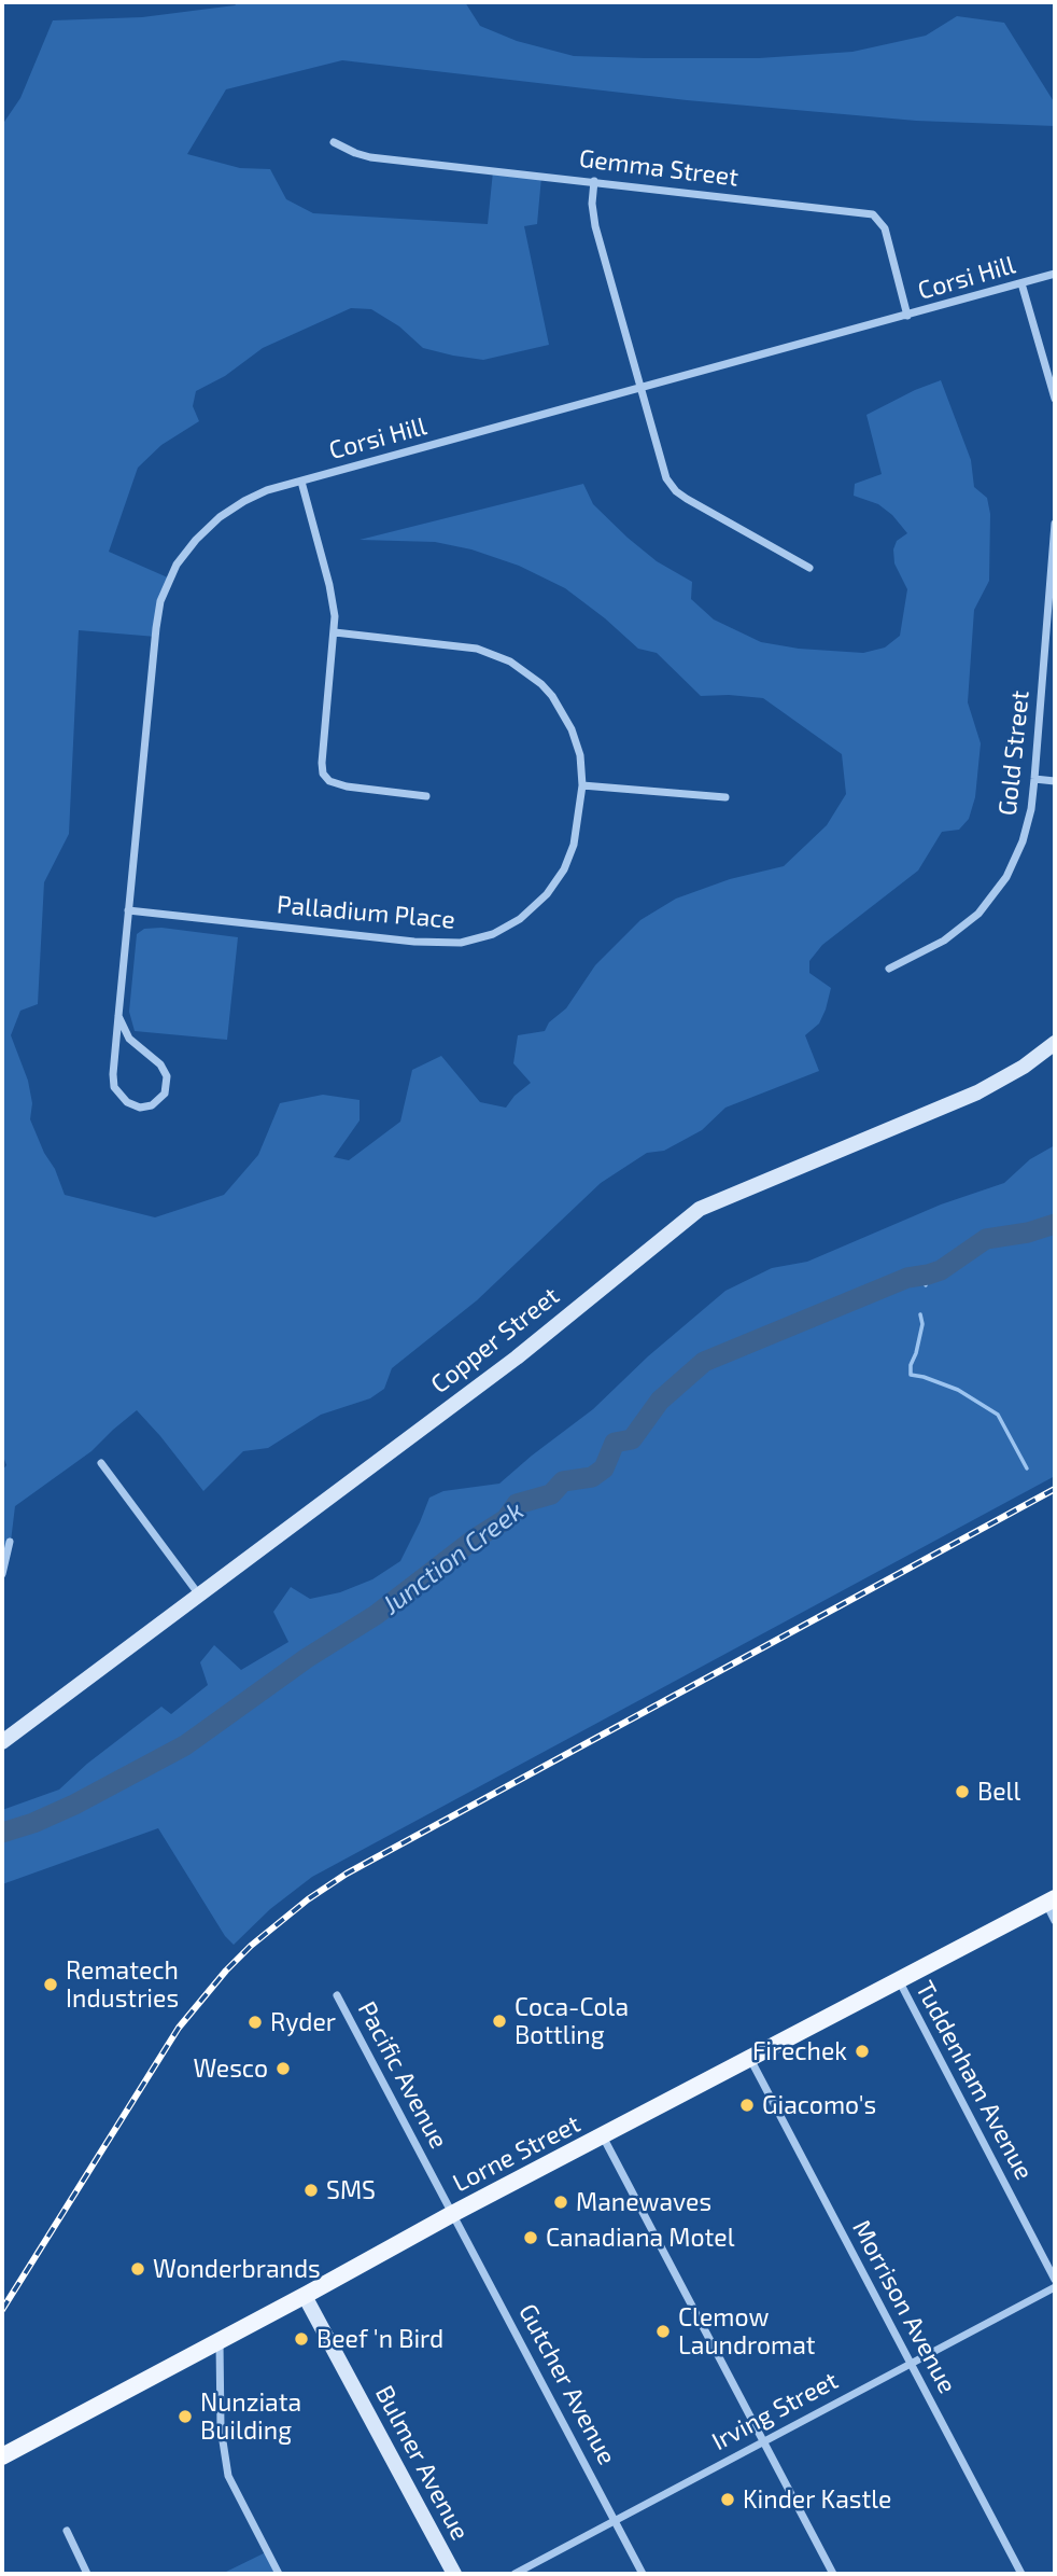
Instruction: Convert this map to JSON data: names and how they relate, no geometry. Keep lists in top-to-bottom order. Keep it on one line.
{"streets":{"main road":["Lorne Street"],"street":["Gemma Street","Corsi Hill","Gold Street","Palladium Place","Copper Street","Pacific Avenue","Tuddenham Avenue","Morrison Avenue","Gutcher Avenue","Irving Street","Bulmer Avenue"]},"crossings":[["Gemma Street","Corsi Hill"],["Corsi Hill","Palladium Place"],["Pacific Avenue","Lorne Street"],["Pacific Avenue","Gutcher Avenue"],["Tuddenham Avenue","Lorne Street"],["Lorne Street","Morrison Avenue"],["Lorne Street","Gutcher Avenue"],["Lorne Street","Bulmer Avenue"],["Morrison Avenue","Irving Street"],["Gutcher Avenue","Irving Street"]],"water":["Junction Creek"],"places":["Bell","Rematech Industries","Coca-Cola Bottling","Ryder","Firechek","Wesco","Giacomo's","SMS","Manewaves","Canadiana Motel","Wonderbrands","Clemow Laundromat","Beef 'n Bird","Nunziata Building","Kinder Kastle"]}
